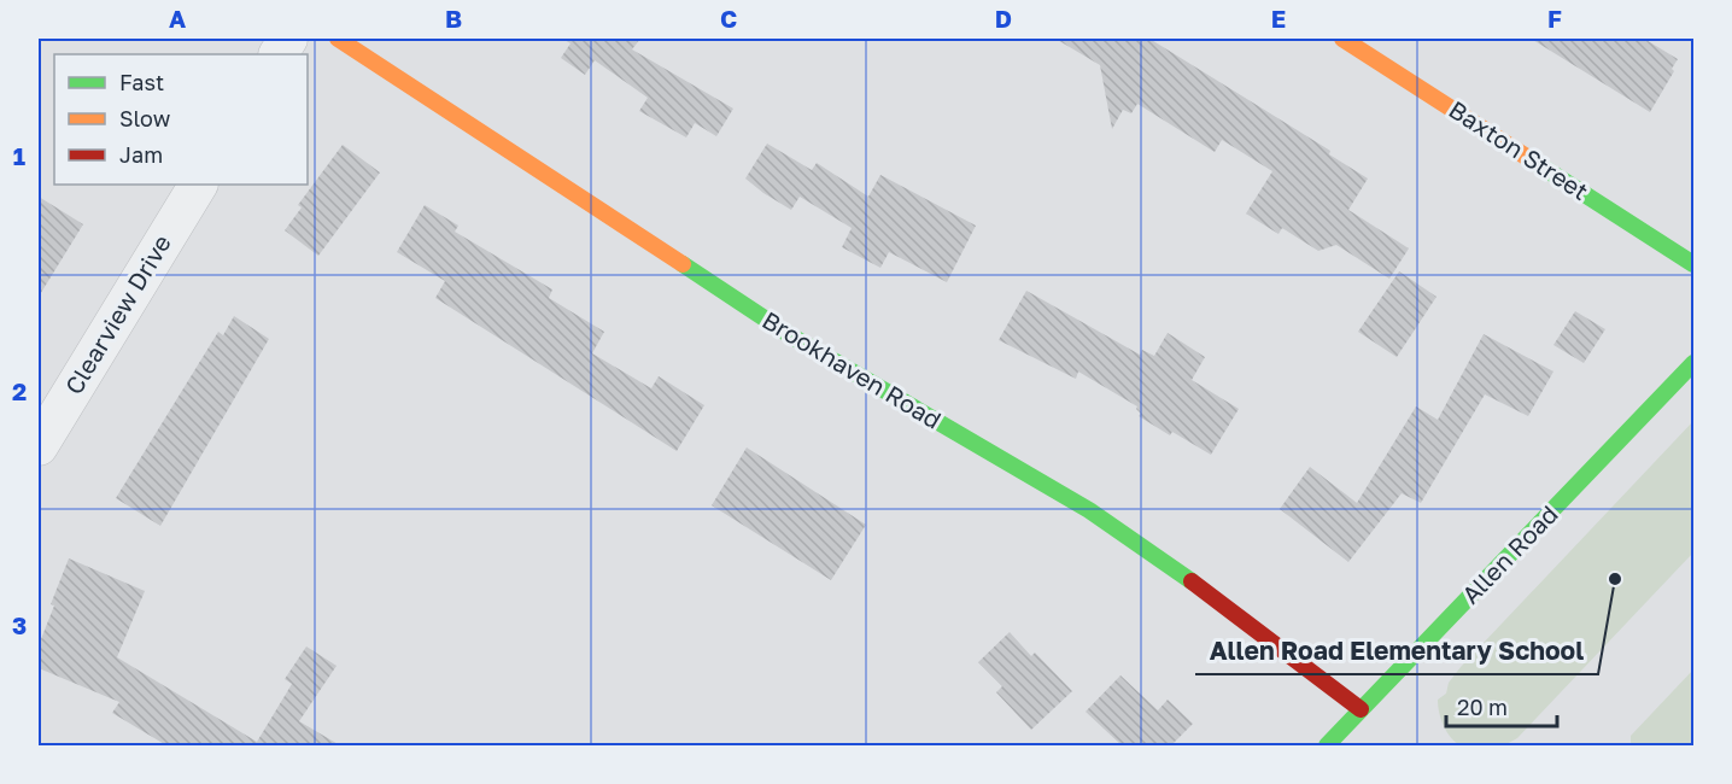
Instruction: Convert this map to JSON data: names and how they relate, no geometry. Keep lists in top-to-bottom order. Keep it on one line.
{"streets":{"street":["Baxton Street","Clearview Drive","Brookhaven Road","Allen Road"]},"crossings":[["Brookhaven Road","Allen Road"]],"places":["Allen Road Elementary School"],"legend":["Fast","Slow","Jam"],"scale_bar":"20 m","grid":{"columns":["A","B","C","D","E","F"],"rows":["1","2","3"]}}
